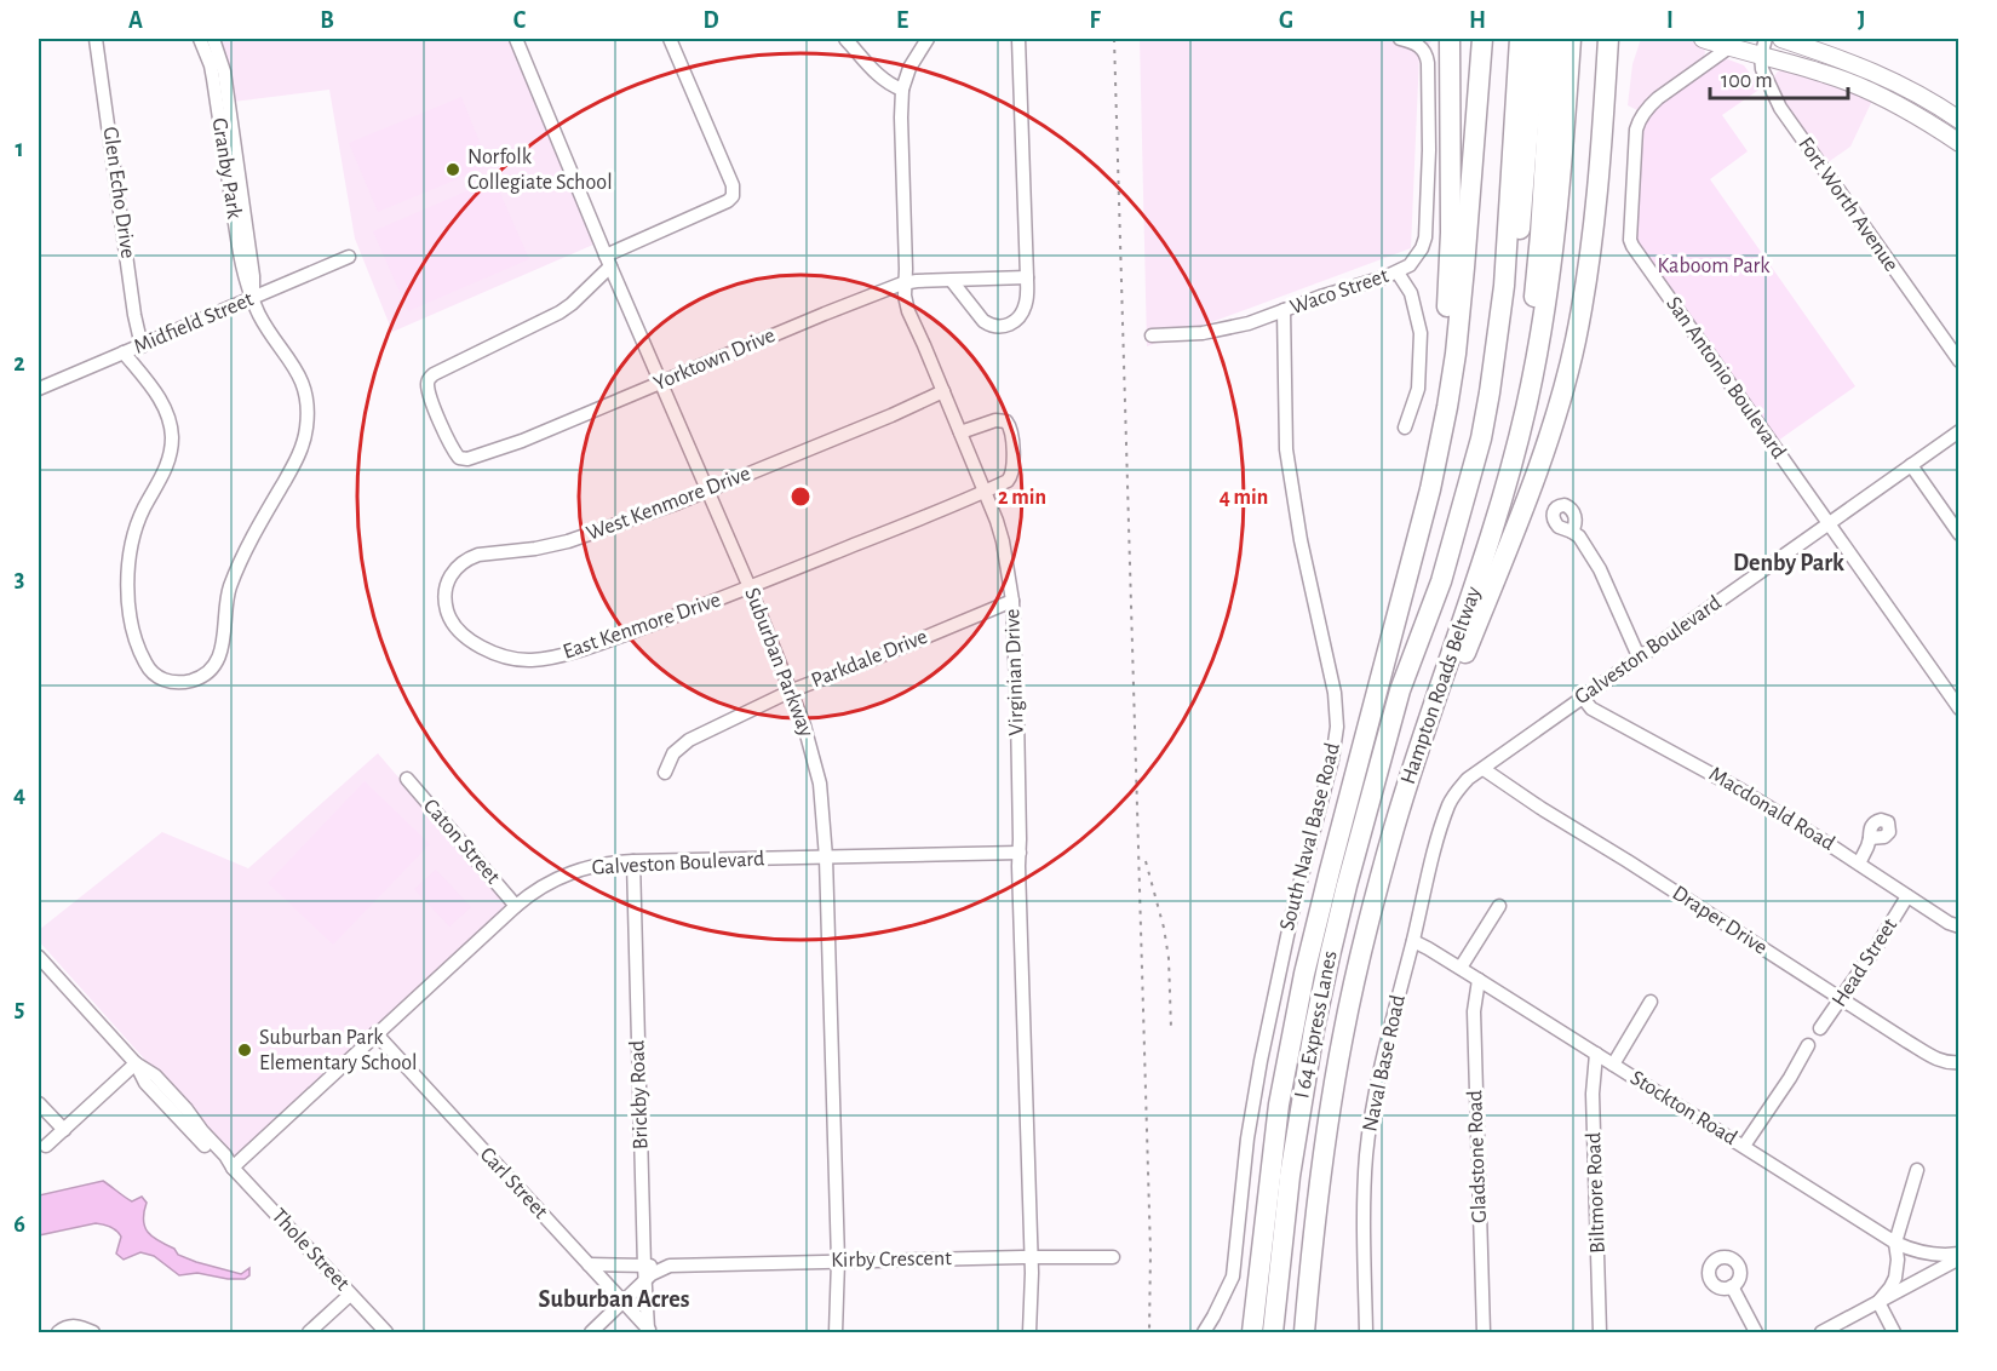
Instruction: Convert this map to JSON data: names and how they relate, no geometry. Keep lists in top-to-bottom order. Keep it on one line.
{"streets":{"highway":["Hampton Roads Beltway","I 64 Express Lanes"],"street":["Granby Park","Glen Echo Drive","Fort Worth Avenue","Waco Street","Midfield Street","Yorktown Drive","San Antonio Boulevard","West Kenmore Drive","East Kenmore Drive","Galveston Boulevard","Parkdale Drive","Suburban Parkway","Virginian Drive","Macdonald Road","South Naval Base Road","Caton Street","Draper Drive","Head Street","Naval Base Road","Brickby Road","Stockton Road","Gladstone Road","Carl Street","Biltmore Road","Thole Street","Kirby Crescent"]},"crossings":[["Granby Park","Midfield Street"],["Glen Echo Drive","Midfield Street"],["Waco Street","South Naval Base Road"],["Yorktown Drive","Suburban Parkway"],["Yorktown Drive","Virginian Drive"],["San Antonio Boulevard","Galveston Boulevard"],["West Kenmore Drive","East Kenmore Drive"],["West Kenmore Drive","Suburban Parkway"],["West Kenmore Drive","Virginian Drive"],["East Kenmore Drive","Suburban Parkway"],["East Kenmore Drive","Virginian Drive"],["Galveston Boulevard","Suburban Parkway"],["Galveston Boulevard","Virginian Drive"],["Galveston Boulevard","Macdonald Road"],["Galveston Boulevard","Caton Street"],["Galveston Boulevard","Draper Drive"],["Galveston Boulevard","Naval Base Road"],["Galveston Boulevard","Brickby Road"],["Galveston Boulevard","Carl Street"],["Galveston Boulevard","Thole Street"],["Parkdale Drive","Suburban Parkway"],["Parkdale Drive","Virginian Drive"],["Suburban Parkway","Kirby Crescent"],["Virginian Drive","Kirby Crescent"],["Macdonald Road","Head Street"],["Draper Drive","Head Street"],["Naval Base Road","Stockton Road"],["Brickby Road","Carl Street"],["Brickby Road","Kirby Crescent"],["Stockton Road","Gladstone Road"],["Stockton Road","Biltmore Road"],["Carl Street","Kirby Crescent"]],"districts":["Denby Park","Suburban Acres"],"parks":["Kaboom Park"],"places":["Norfolk Collegiate School","Suburban Park Elementary School"],"scale_bar":"100 m","grid":{"columns":["A","B","C","D","E","F","G","H","I","J"],"rows":["1","2","3","4","5","6"]},"rings":["2 min","4 min"]}
